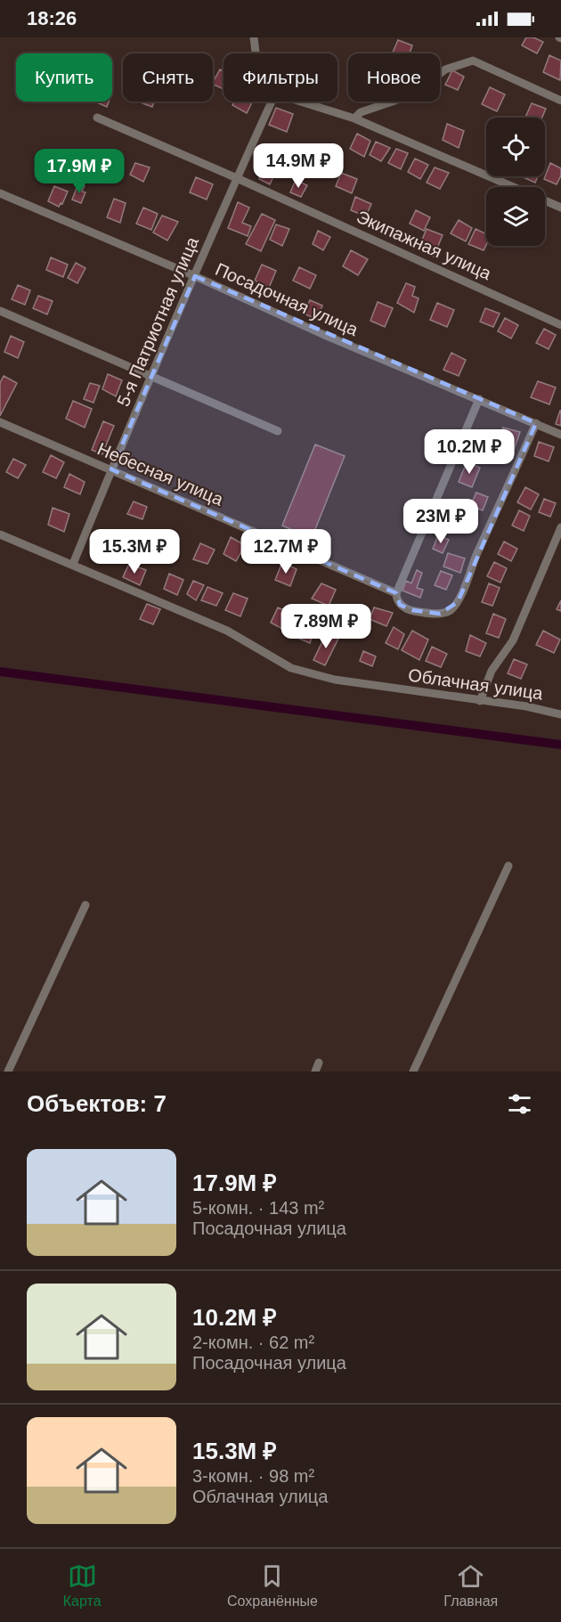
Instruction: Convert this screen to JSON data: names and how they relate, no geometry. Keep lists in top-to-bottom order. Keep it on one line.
{"streets":{"street":["Экипажная улица","Посадочная улица","5-я Патриотная улица","Небесная улица","Облачная улица"]},"crossings":[["Экипажная улица","5-я Патриотная улица"],["Посадочная улица","5-я Патриотная улица"],["5-я Патриотная улица","Небесная улица"],["5-я Патриотная улица","Облачная улица"]],"page":{"status":"18:26","chip":["Купить","Снять","Фильтры","Новое"],"price":["14.9M ₽","17.9M ₽","10.2M ₽","23M ₽","15.3M ₽","12.7M ₽","7.89M ₽"],"heading":"Объектов: 7","list":[{"name":"17.9M ₽","note":"5-комн. · 143 m² · Посадочная улица"},{"name":"10.2M ₽","note":"2-комн. · 62 m² · Посадочная улица"},{"name":"15.3M ₽","note":"3-комн. · 98 m² · Облачная улица"}],"tabs":["Карта","Сохранённые","Главная"]}}
